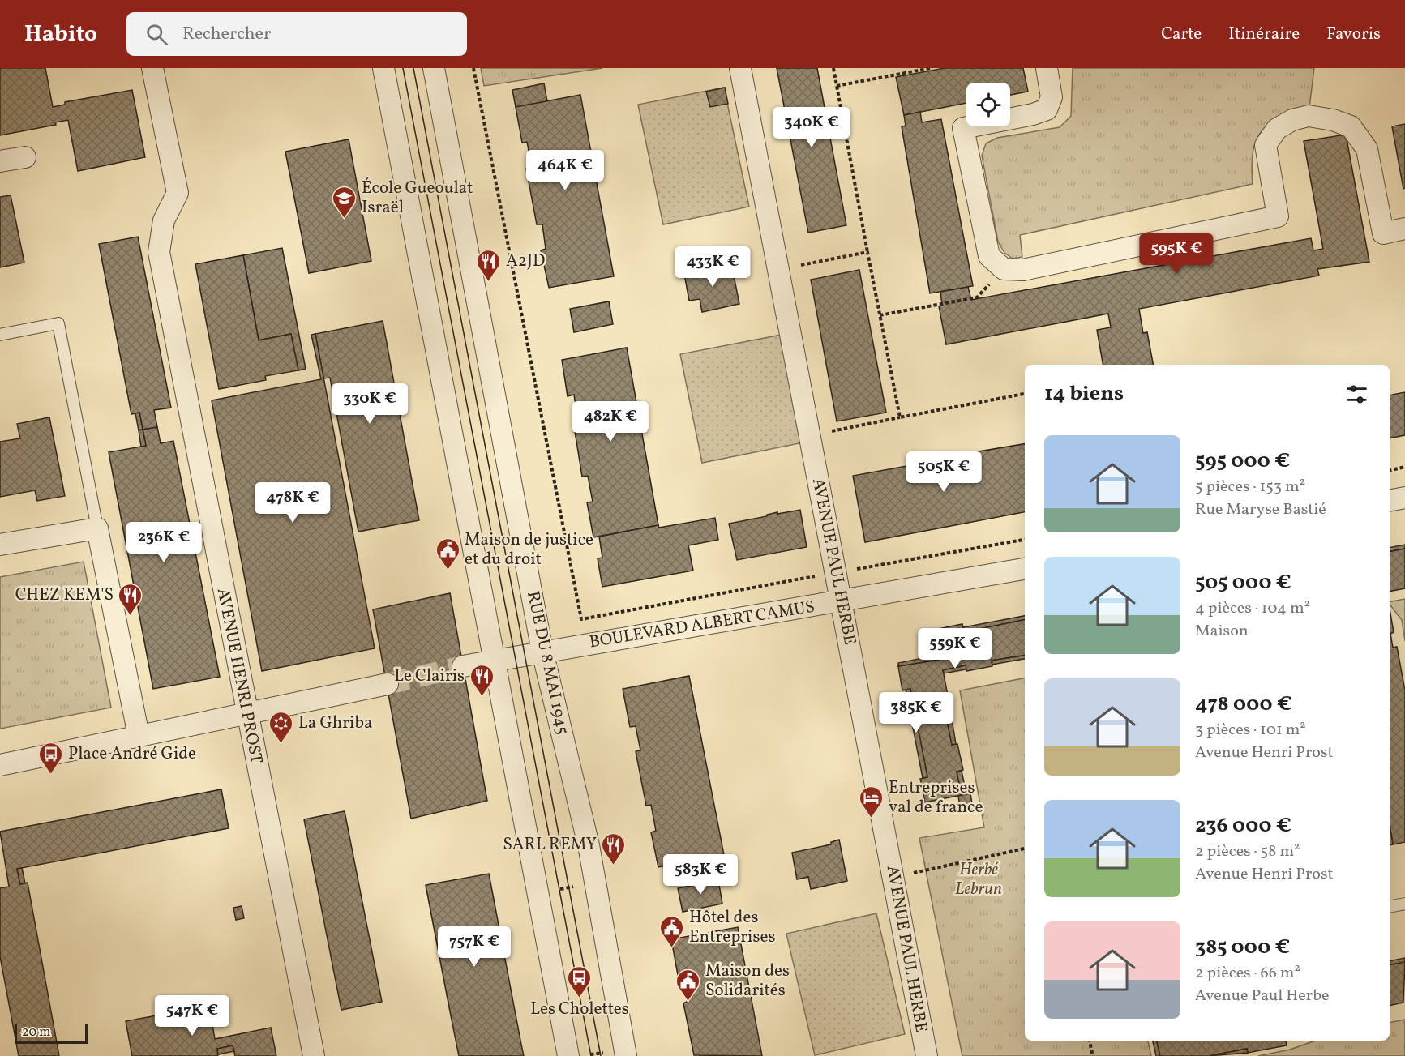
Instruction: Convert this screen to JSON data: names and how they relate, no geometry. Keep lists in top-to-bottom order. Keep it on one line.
{"streets":{"street":["AVENUE PAUL HERBE","BOULEVARD ALBERT CAMUS","RUE DU 8 MAI 1945","AVENUE HENRI PROST"]},"crossings":[["AVENUE PAUL HERBE","BOULEVARD ALBERT CAMUS"],["BOULEVARD ALBERT CAMUS","RUE DU 8 MAI 1945"]],"parks":["Herbé Lebrun"],"places":{"school or university":["École Gueoulat Israël"],"restaurant":["A2JD","CHEZ KEM'S","Le Clairis","SARL REMY"],"public building":["Maison de justice et du droit","Hôtel des Entreprises","Maison des Solidarités"],"synagogue":["La Ghriba"],"bus stop":["Place André Gide","Les Cholettes"],"hotel":["Entreprises val de france"]},"scale_bar":"20 m","page":{"header":"Habito","search":"Rechercher","nav":["Carte","Itinéraire","Favoris"],"price":["340K €","464K €","595K €","433K €","330K €","482K €","505K €","478K €","236K €","559K €","385K €","583K €","757K €","547K €"],"heading":"14 biens","list":[{"name":"595 000 €","note":"5 pièces · 153 m² · Rue Maryse Bastié"},{"name":"505 000 €","note":"4 pièces · 104 m² · Maison"},{"name":"478 000 €","note":"3 pièces · 101 m² · Avenue Henri Prost"},{"name":"236 000 €","note":"2 pièces · 58 m² · Avenue Henri Prost"},{"name":"385 000 €","note":"2 pièces · 66 m² · Avenue Paul Herbe"}],"scale":"20 m"}}
